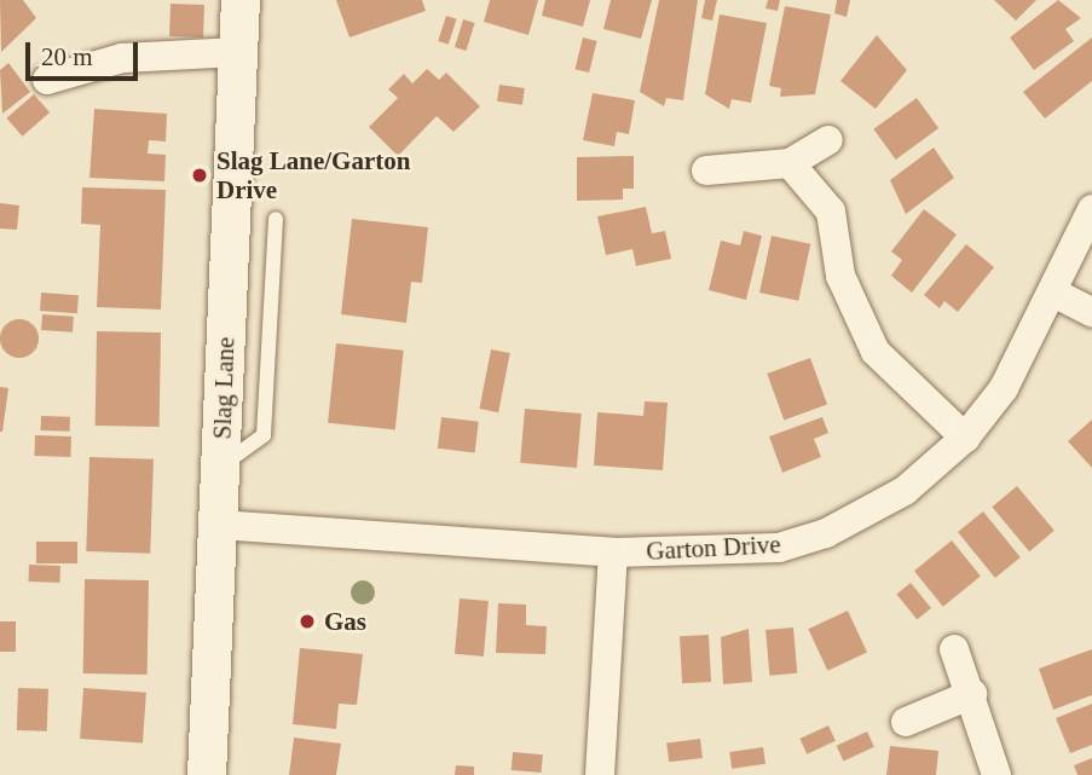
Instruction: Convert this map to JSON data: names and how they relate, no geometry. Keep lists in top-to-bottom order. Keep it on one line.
{"streets":{"street":["Slag Lane","Garton Drive"]},"crossings":[["Slag Lane","Garton Drive"]],"places":["Slag Lane/Garton Drive","Gas"],"scale_bar":"20 m"}
